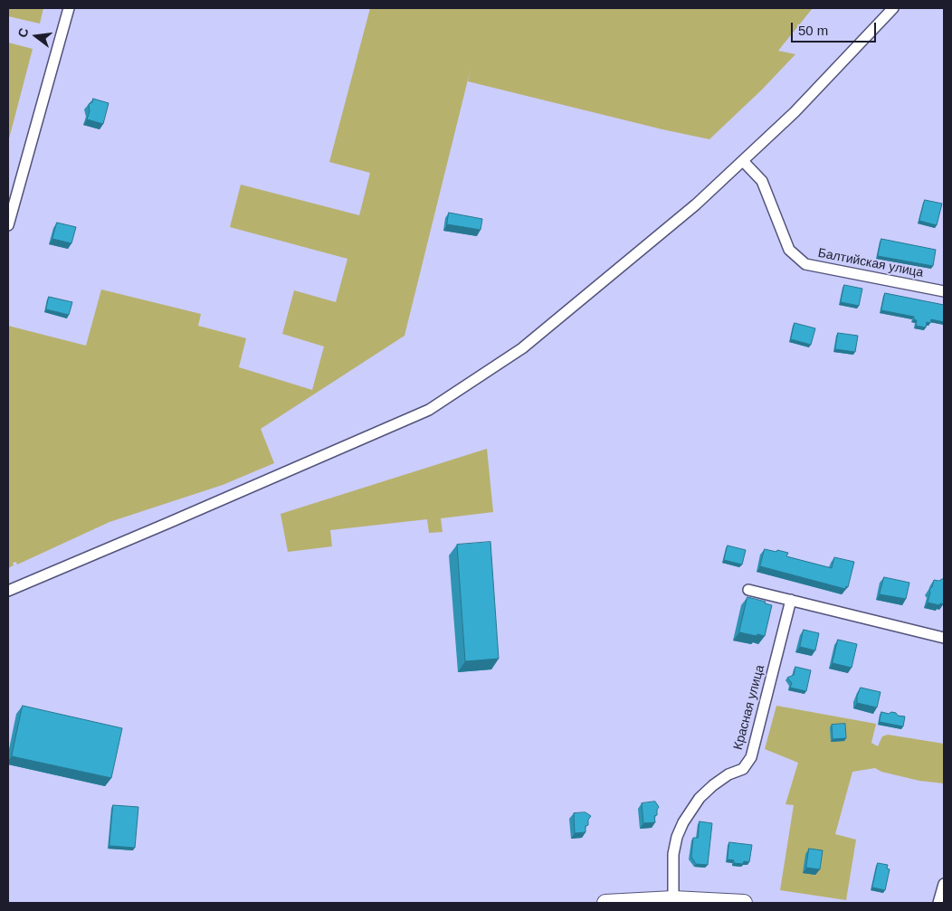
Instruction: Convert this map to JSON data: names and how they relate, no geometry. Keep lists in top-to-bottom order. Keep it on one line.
{"streets":{"street":["Балтийская улица","Красная улица"]},"scale_bar":"50 m","north":"left"}
